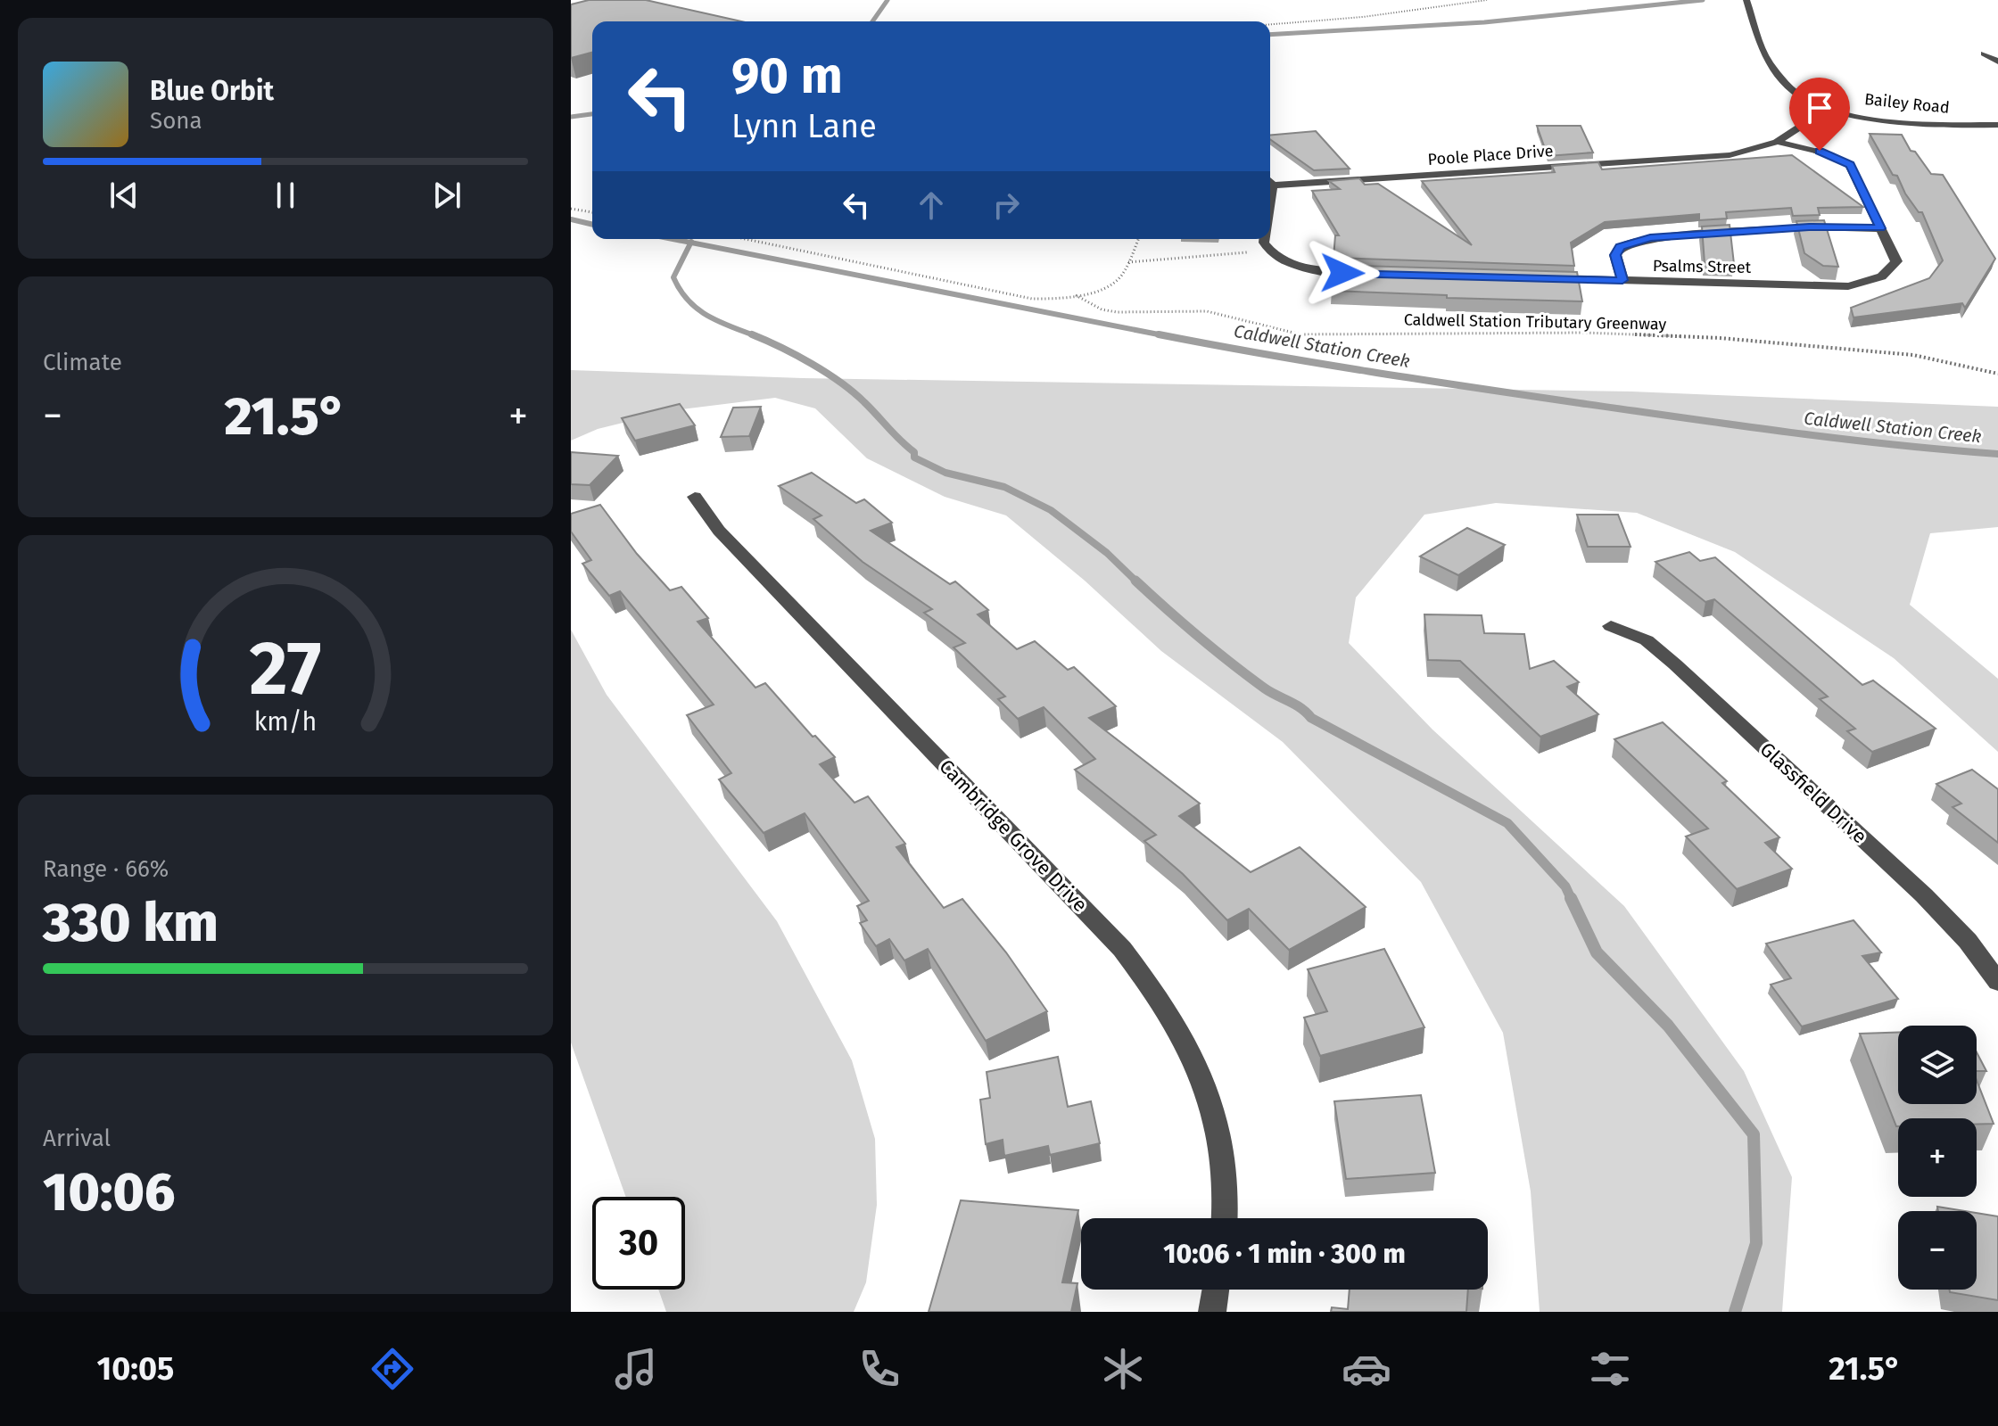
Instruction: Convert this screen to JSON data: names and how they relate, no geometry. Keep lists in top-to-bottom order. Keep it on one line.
{"streets":{"street":["Bailey Road","Poole Place Drive","Psalms Street","Glassfield Drive","Cambridge Grove Drive"],"path":["Caldwell Station Tributary Greenway"]},"crossings":[["Bailey Road","Poole Place Drive"],["Poole Place Drive","Psalms Street"]],"water":["Caldwell Station Creek"],"page":{"turn":["90 m","Lynn Lane"],"song":["Blue Orbit","Sona"],"tile":["Climate",["Range · 66%","330 km"],["Arrival","10:06"]],"heat":["−","21.5°","+"],"map_buttons":["+","−"],"limit":"30","trip":"10:06 · 1 min · 300 m","tabs":["10:05","21.5°"],"gauge":["27","km/h"]}}
